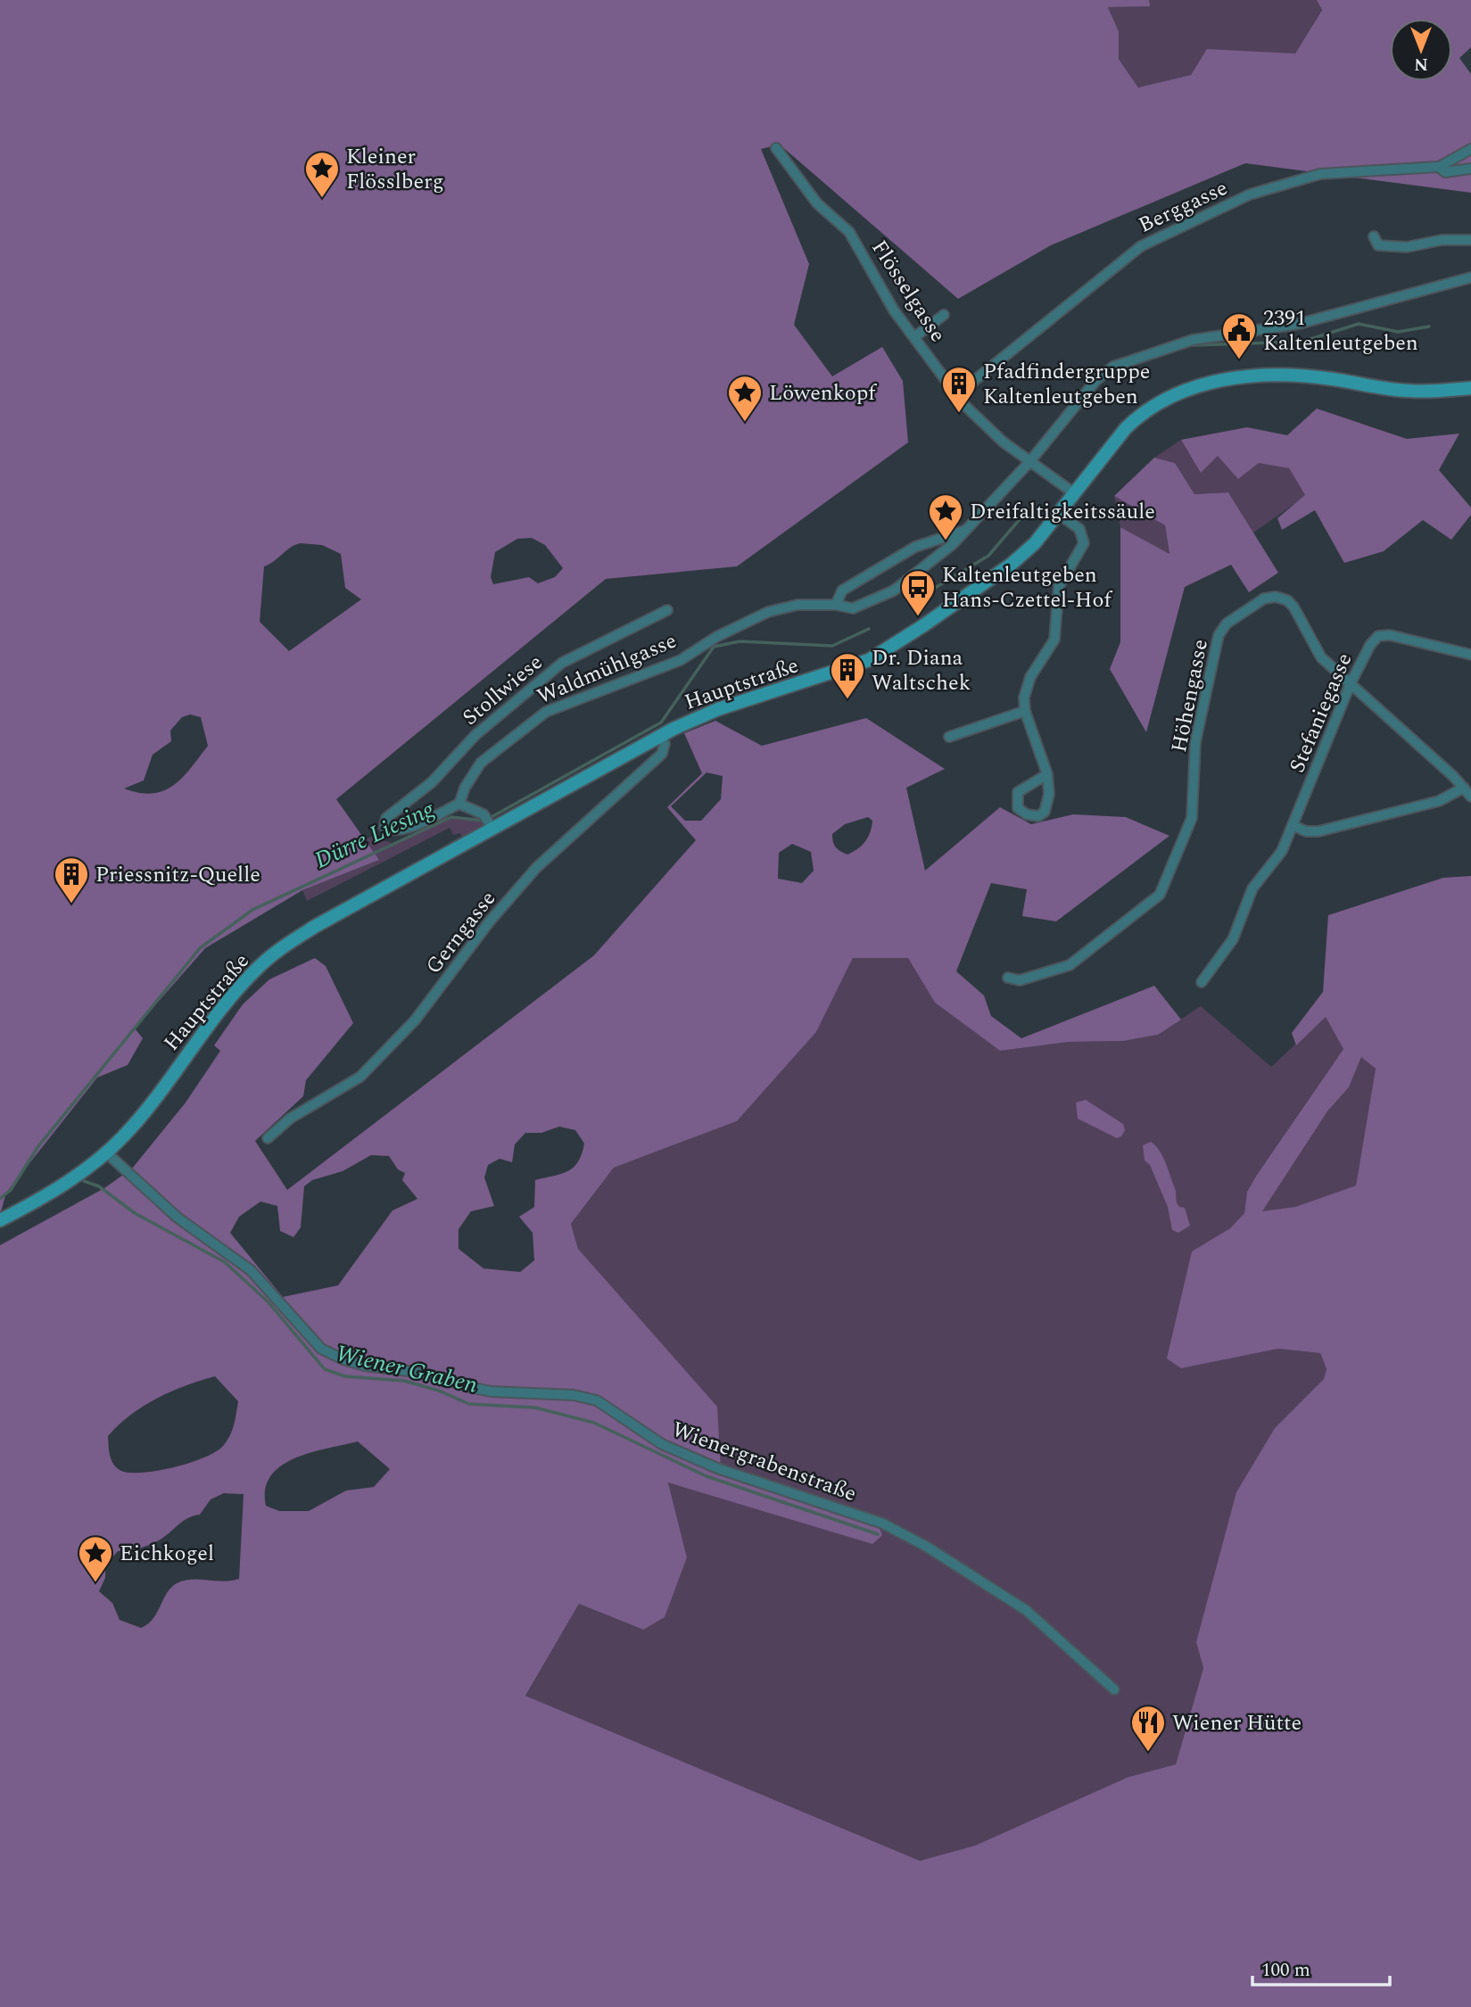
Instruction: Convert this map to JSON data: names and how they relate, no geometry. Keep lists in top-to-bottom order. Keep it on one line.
{"streets":{"main road":["Hauptstraße"],"street":["Berggasse","Flösselgasse","Waldmühlgasse","Stollwiese","Höhengasse","Stefaniegasse","Gerngasse","Wienergrabenstraße"]},"crossings":[["Berggasse","Flösselgasse"],["Flösselgasse","Waldmühlgasse"],["Flösselgasse","Hauptstraße"],["Waldmühlgasse","Stollwiese"],["Hauptstraße","Gerngasse"],["Hauptstraße","Wienergrabenstraße"],["Höhengasse","Stefaniegasse"]],"water":["Dürre Liesing","Wiener Graben"],"places":{"place":["Kleiner Flösslberg","Löwenkopf","Dreifaltigkeitssäule","Eichkogel"],"public building":["2391 Kaltenleutgeben"],"building":["Pfadfindergruppe Kaltenleutgeben","Dr. Diana Waltschek","Priessnitz-Quelle"],"bus stop":["Kaltenleutgeben Hans-Czettel-Hof"],"restaurant":["Wiener Hütte"]},"scale_bar":"100 m","north":"bottom"}
